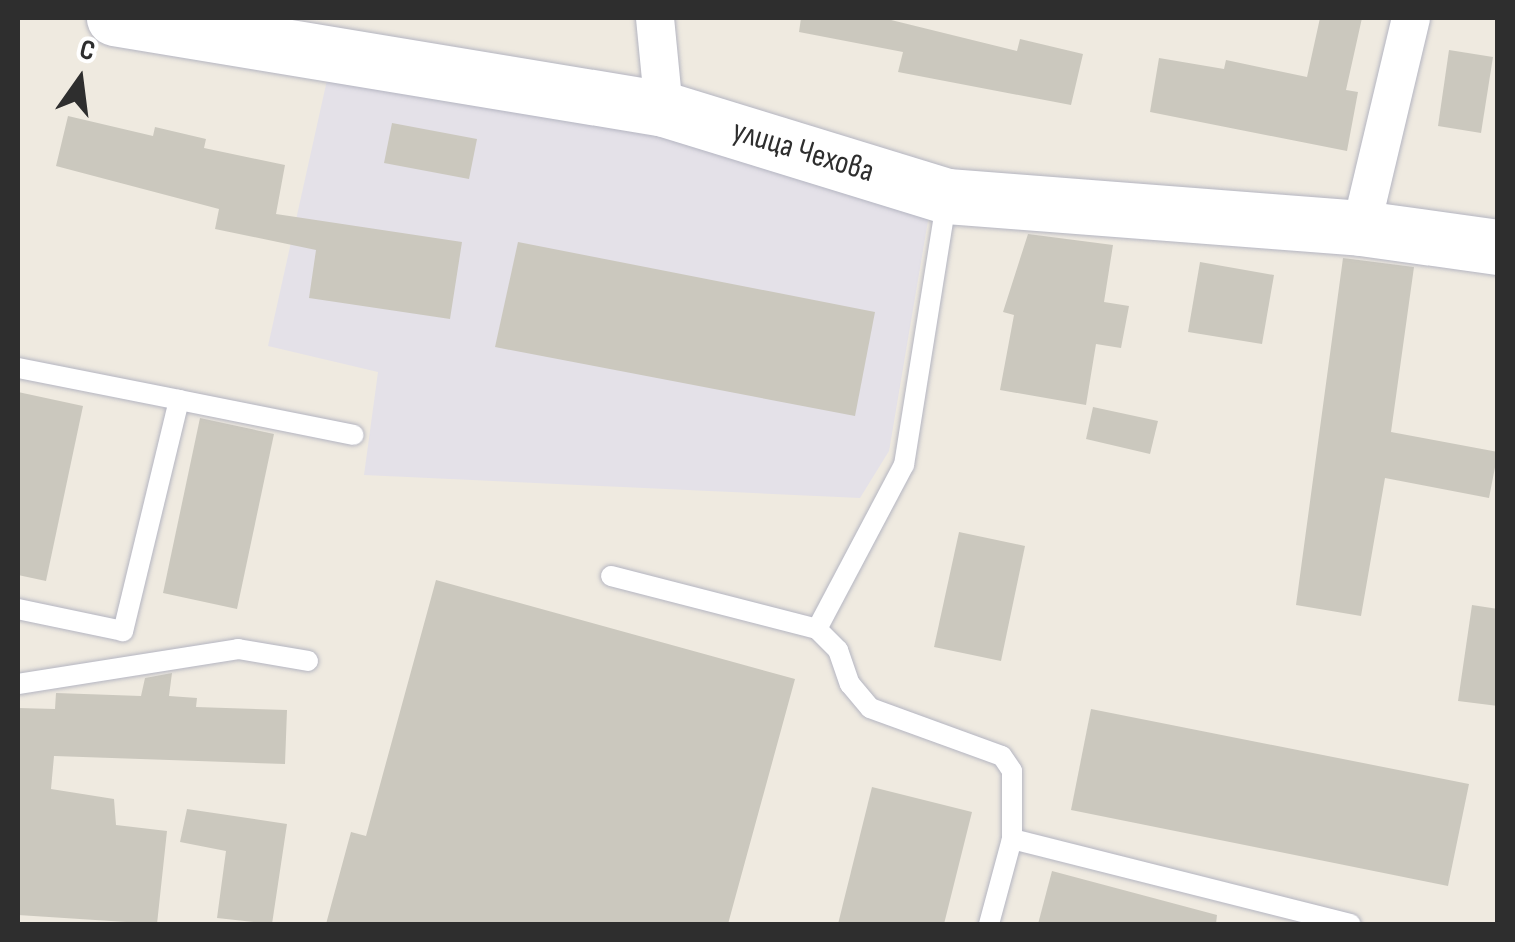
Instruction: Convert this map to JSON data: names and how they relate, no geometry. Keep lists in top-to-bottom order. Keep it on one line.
{"streets":{"street":["улица Чехова"]},"north":"top"}
